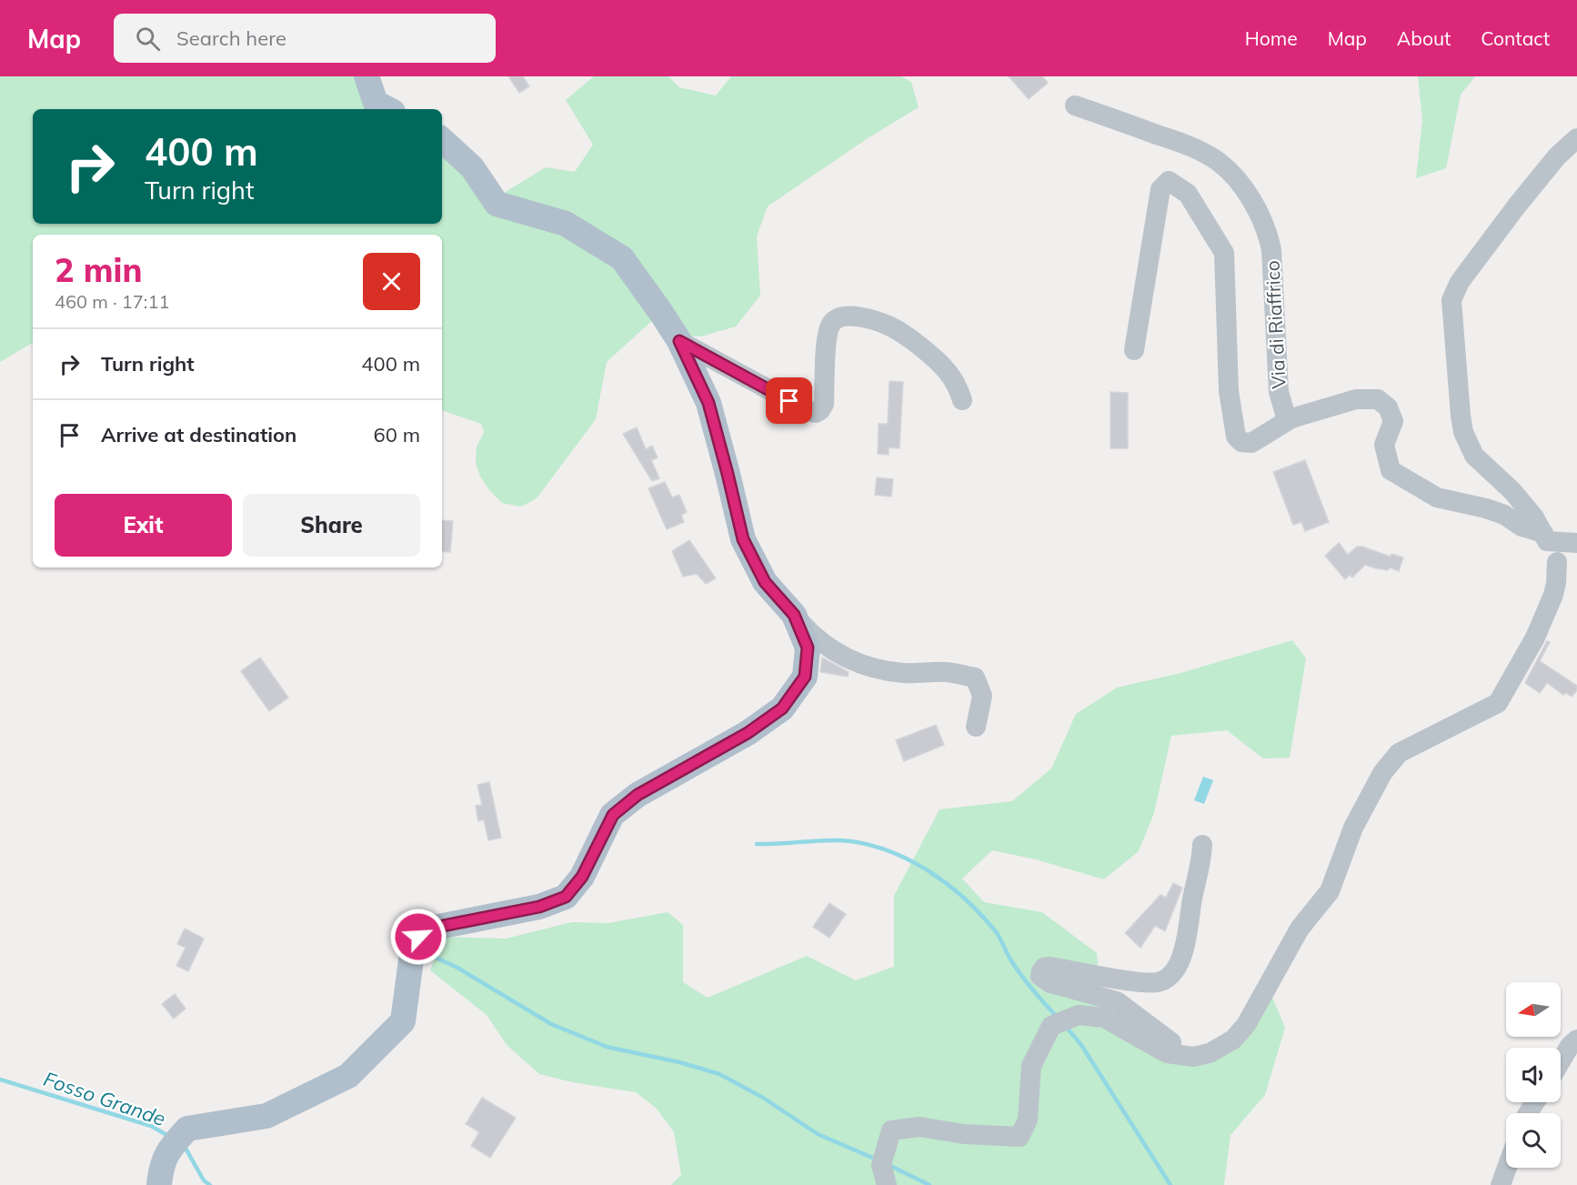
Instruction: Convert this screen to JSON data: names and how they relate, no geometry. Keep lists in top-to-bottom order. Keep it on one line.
{"streets":{"street":["Via di Riaffrico"]},"water":["Fosso Grande"],"north":"left","page":{"header":"Map","search":"Search here","nav":["Home","Map","About","Contact"],"turn":["400 m","Turn right"],"heading":["2 min","460 m · 17:11"],"list":[{"name":"Turn right","value":"400 m"},{"name":"Arrive at destination","value":"60 m"}],"buttons":["Exit","Share"]}}
